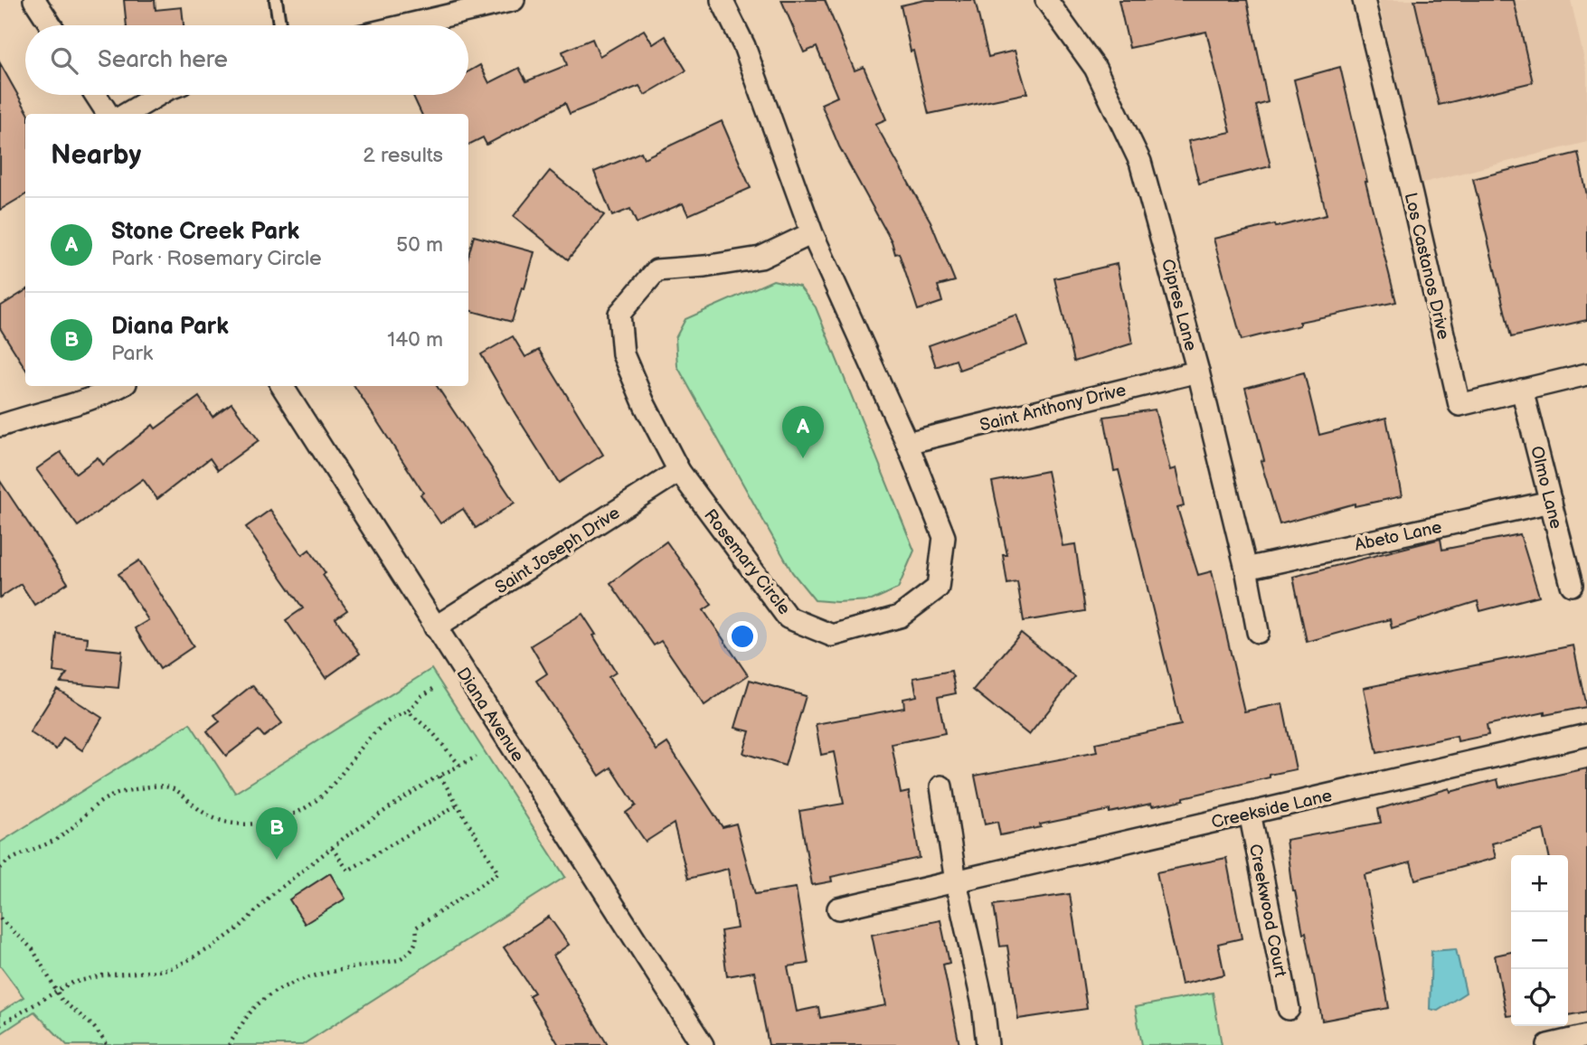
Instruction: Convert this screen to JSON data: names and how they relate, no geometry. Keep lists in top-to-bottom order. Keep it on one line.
{"streets":{"street":["Los Castanos Drive","Cipres Lane","Saint Anthony Drive","Olmo Lane","Abeto Lane","Saint Joseph Drive","Rosemary Circle","Diana Avenue","Creekside Lane","Creekwood Court"]},"crossings":[["Los Castanos Drive","Olmo Lane"],["Cipres Lane","Saint Anthony Drive"],["Cipres Lane","Abeto Lane"],["Saint Anthony Drive","Rosemary Circle"],["Olmo Lane","Abeto Lane"],["Saint Joseph Drive","Rosemary Circle"],["Saint Joseph Drive","Diana Avenue"],["Creekside Lane","Creekwood Court"]],"page":{"search":"Search here","heading":["Nearby","2 results"],"list":[{"mark":"A","name":"Stone Creek Park","note":"Park · Rosemary Circle","value":"50 m"},{"mark":"B","name":"Diana Park","note":"Park","value":"140 m"}],"pins":["A","B"],"map_buttons":["+","−"]}}
